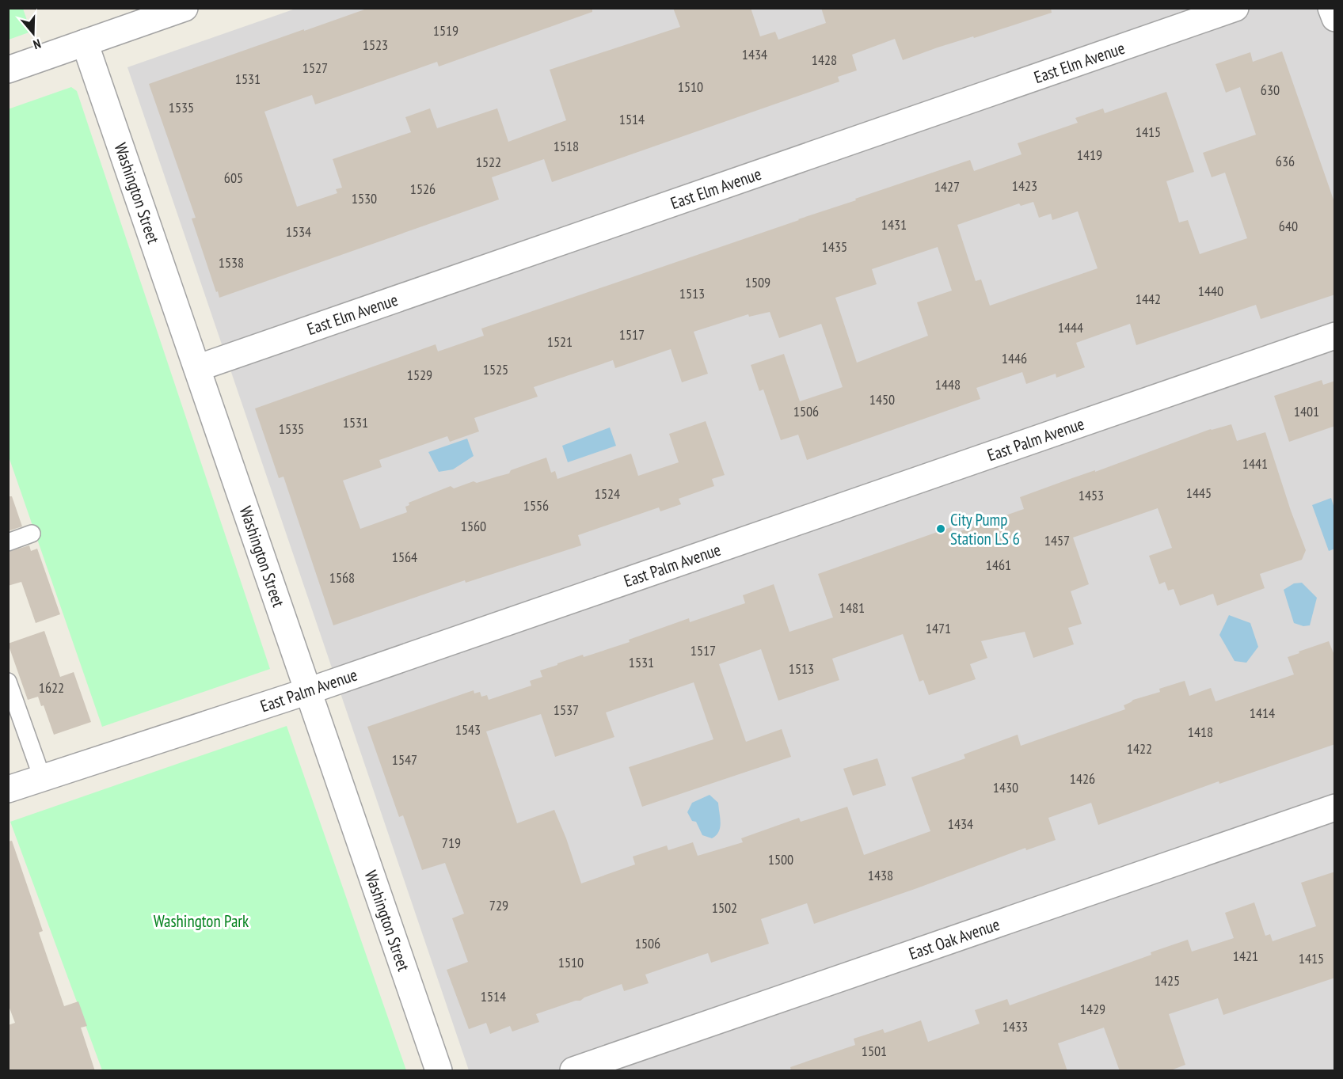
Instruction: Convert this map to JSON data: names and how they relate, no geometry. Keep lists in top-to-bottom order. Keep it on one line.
{"streets":{"street":["East Elm Avenue","Washington Street","East Palm Avenue","East Oak Avenue"]},"crossings":[["East Elm Avenue","Washington Street"],["Washington Street","East Palm Avenue"]],"parks":["Washington Park"],"places":["City Pump Station LS 6"],"house_numbers":["1519","1523","1434","1428","1527","1531","1510","630","1535","1514","1415","1518","1419","636","1522","605","1423","1427","1526","1530","1431","640","1534","1435","1538","1509","1440","1513","1442","1444","1517","1521","1446","1525","1529","1448","1450","1506","1401","1531","1535","1441","1445","1524","1453","1556","1560","1457","1564","1461","1568","1481","1471","1517","1531","1513","1622","1537","1414","1543","1418","1422","1547","1426","1430","1434","719","1500","1438","729","1502","1506","1421","1415","1510","1425","1514","1429","1433","1501"],"north":"bottom"}
